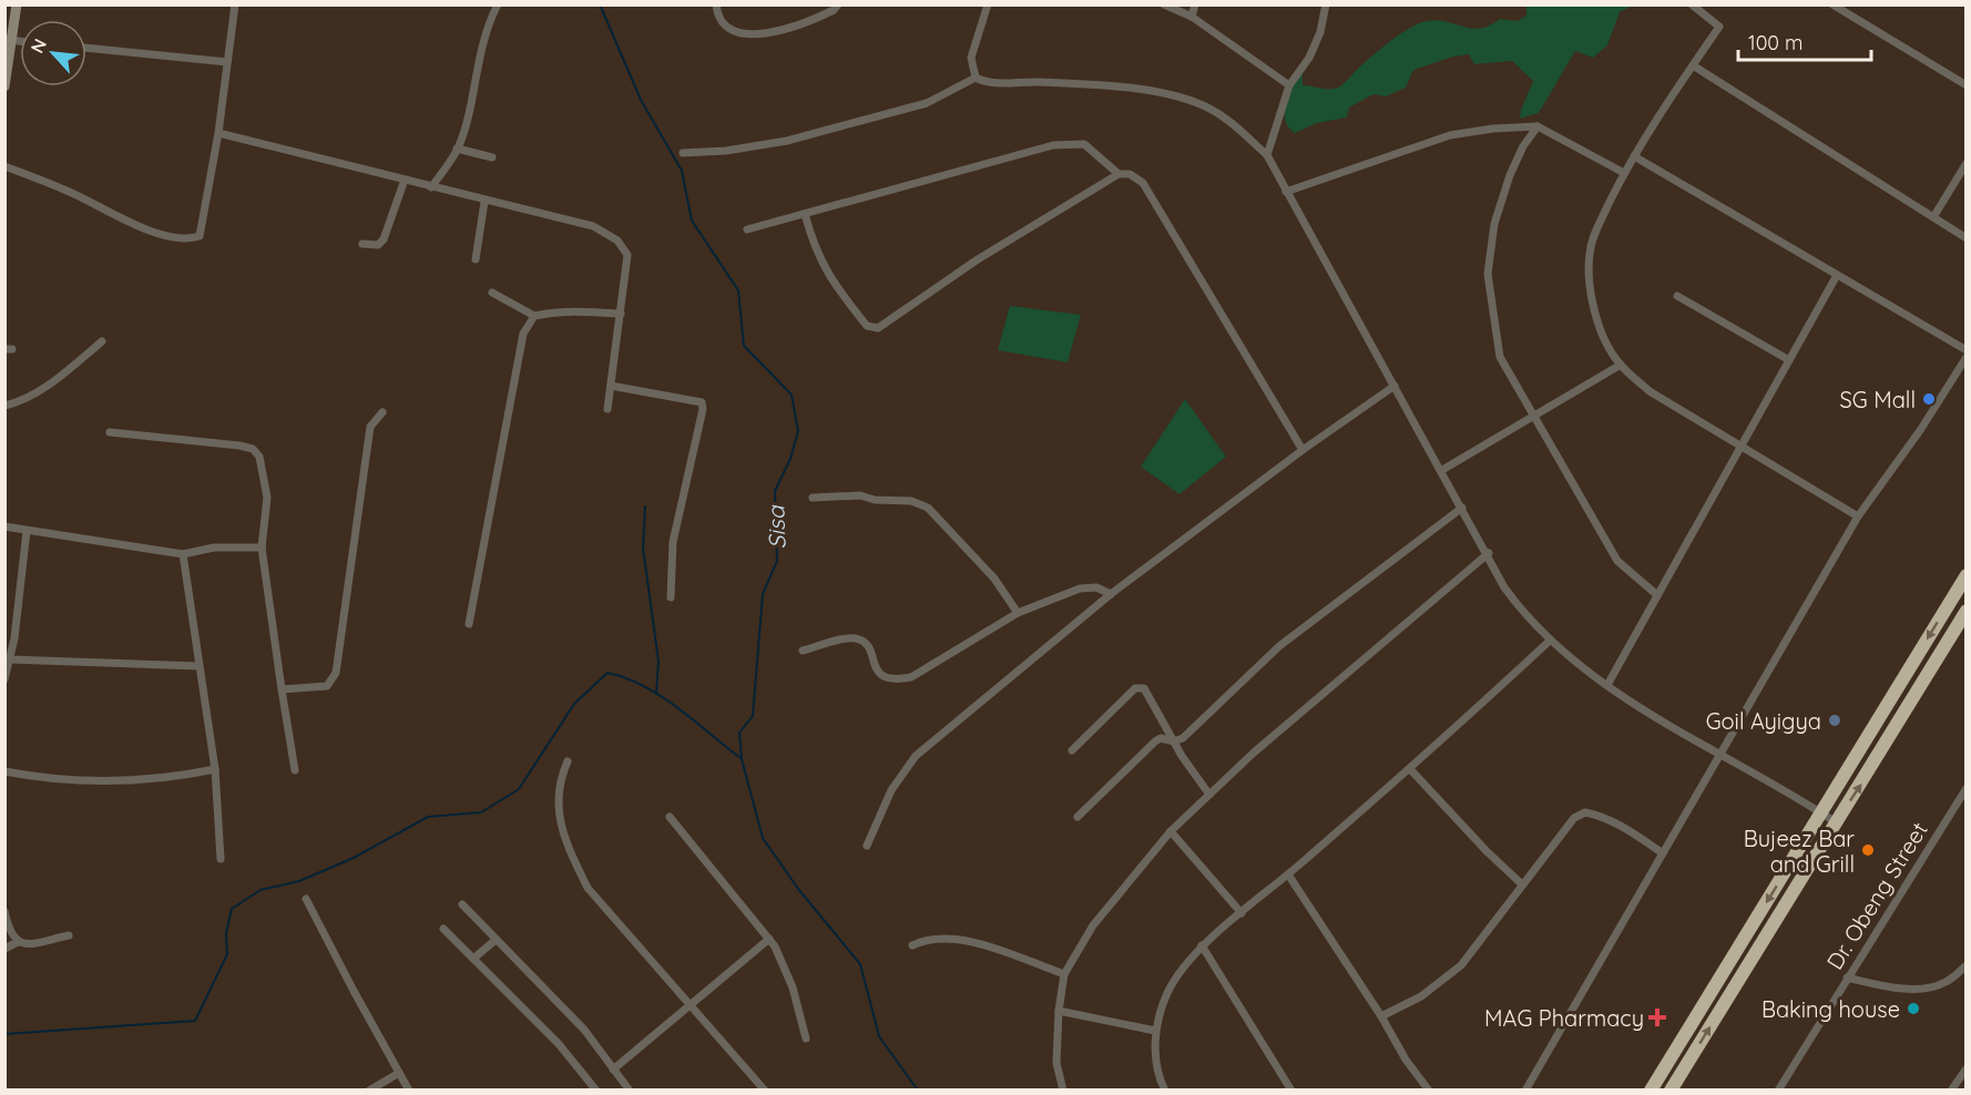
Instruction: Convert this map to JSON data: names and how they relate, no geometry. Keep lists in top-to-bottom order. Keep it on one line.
{"streets":{"street":["Dr. Obeng Street"]},"water":["Sisa"],"places":{"other":["SG Mall","Goil Ayigya","Bujeez Bar and Grill","Baking house"],"health":["MAG Pharmacy"]},"scale_bar":"100 m","north":"top left"}
